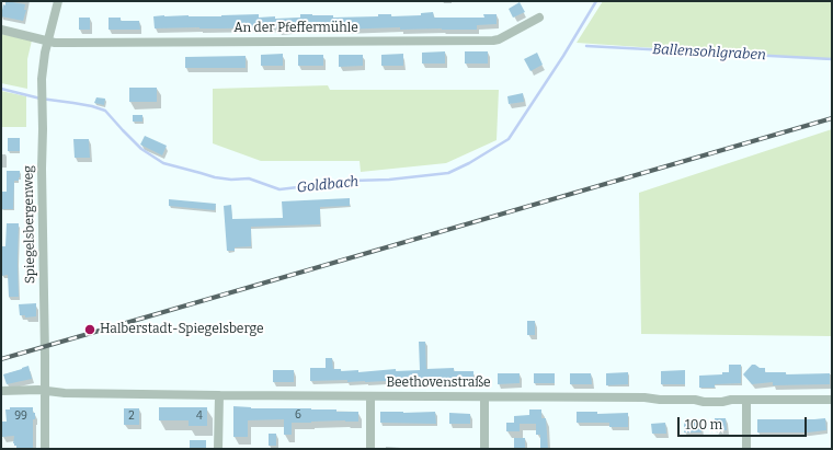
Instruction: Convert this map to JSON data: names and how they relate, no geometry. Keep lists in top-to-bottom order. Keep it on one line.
{"streets":{"street":["An der Pfeffermühle","Spiegelsbergenweg","Beethovenstraße"]},"crossings":[["An der Pfeffermühle","Spiegelsbergenweg"],["Spiegelsbergenweg","Beethovenstraße"]],"water":["Ballensohlgraben","Goldbach"],"places":["Halberstadt-Spiegelsberge"],"house_numbers":["6","99","2","4"],"scale_bar":"100 m"}
